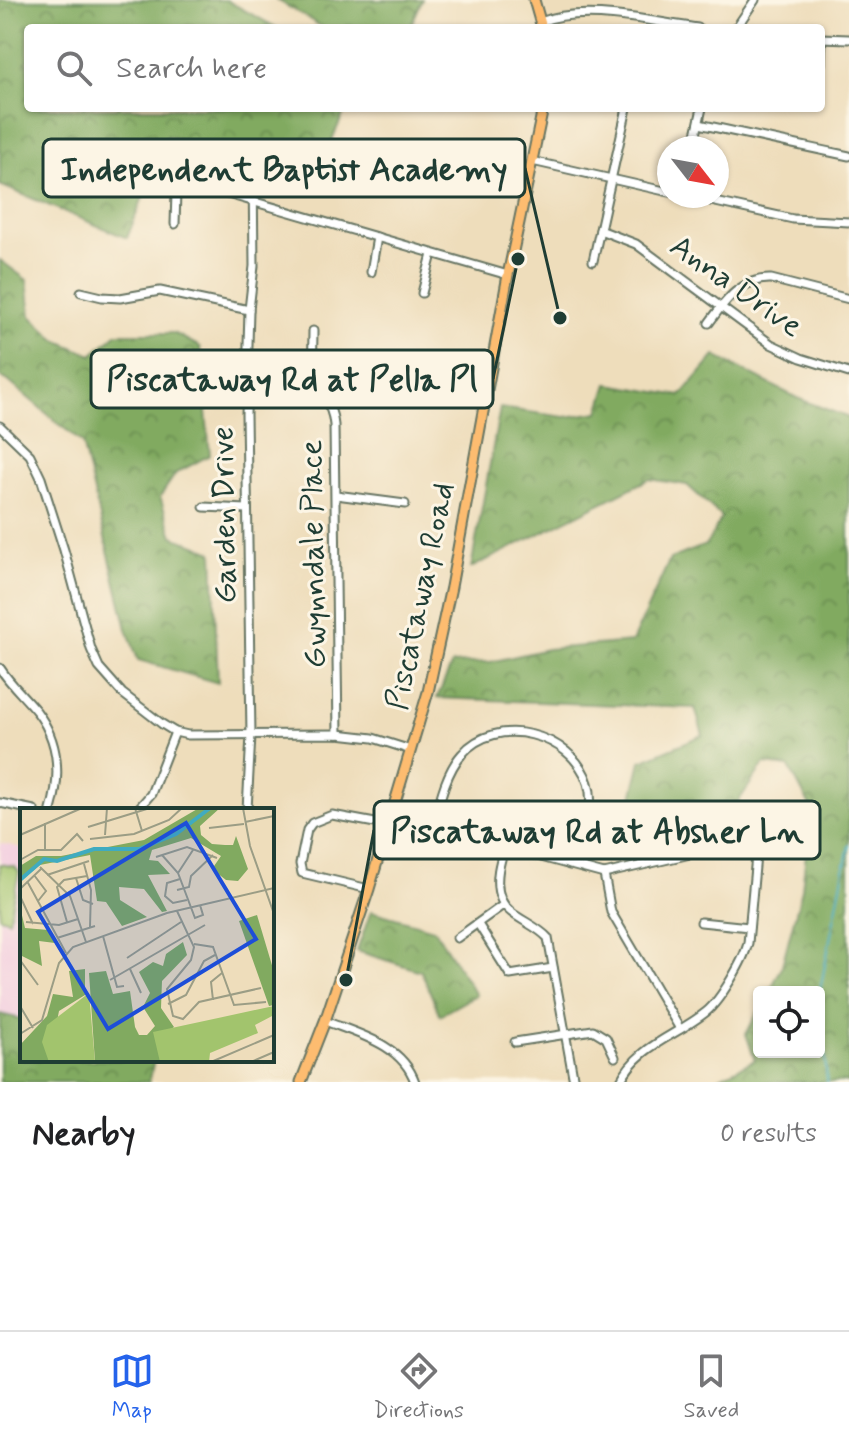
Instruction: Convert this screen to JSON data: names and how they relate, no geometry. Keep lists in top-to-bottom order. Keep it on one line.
{"streets":{"main road":["Piscataway Road"],"street":["Anna Drive","Garden Drive","Gwynndale Place"]},"places":["Piscataway Rd at Pella Pl","Independent Baptist Academy","Piscataway Rd at Absher Ln"],"north":"bottom right","page":{"search":"Search here","heading":["Nearby","0 results"],"nav":["Map","Directions","Saved"]}}
